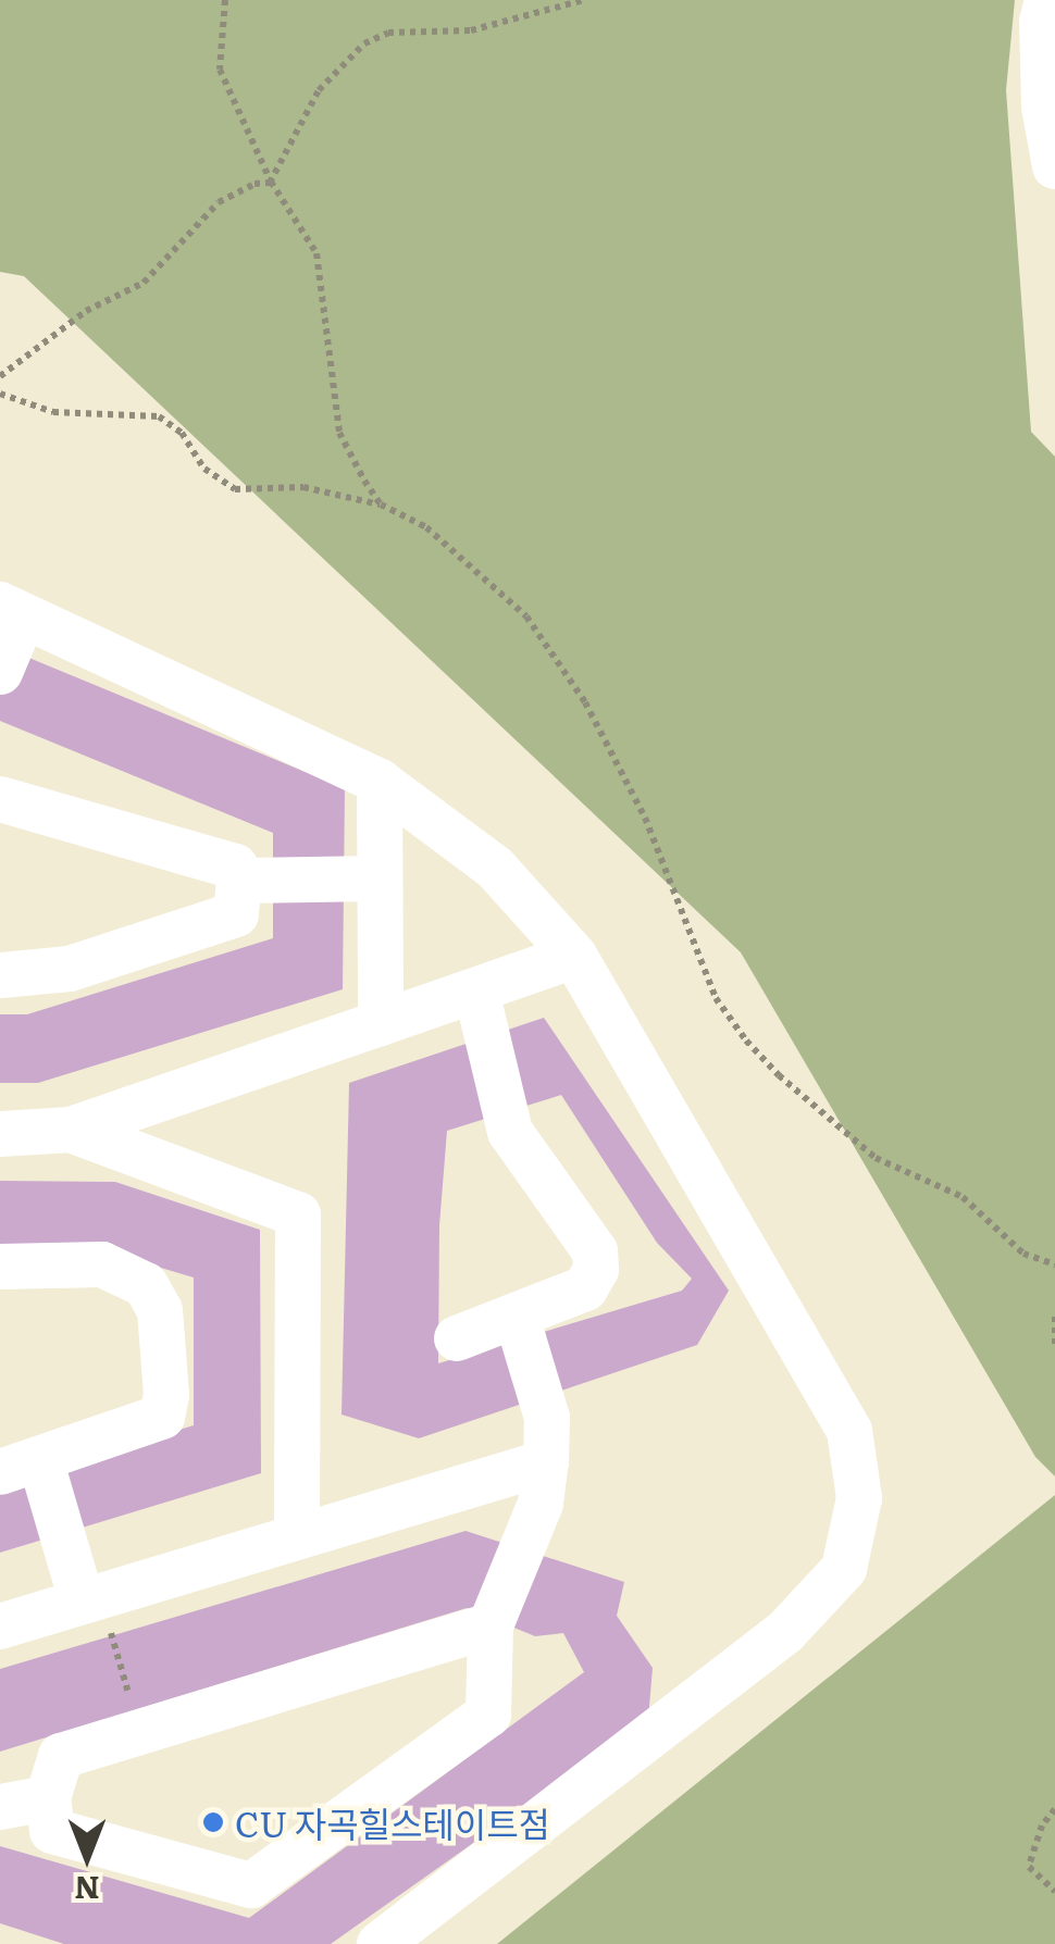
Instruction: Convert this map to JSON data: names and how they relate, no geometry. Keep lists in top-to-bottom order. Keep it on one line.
{"places":["CU 자곡힐스테이트점"],"north":"bottom"}
